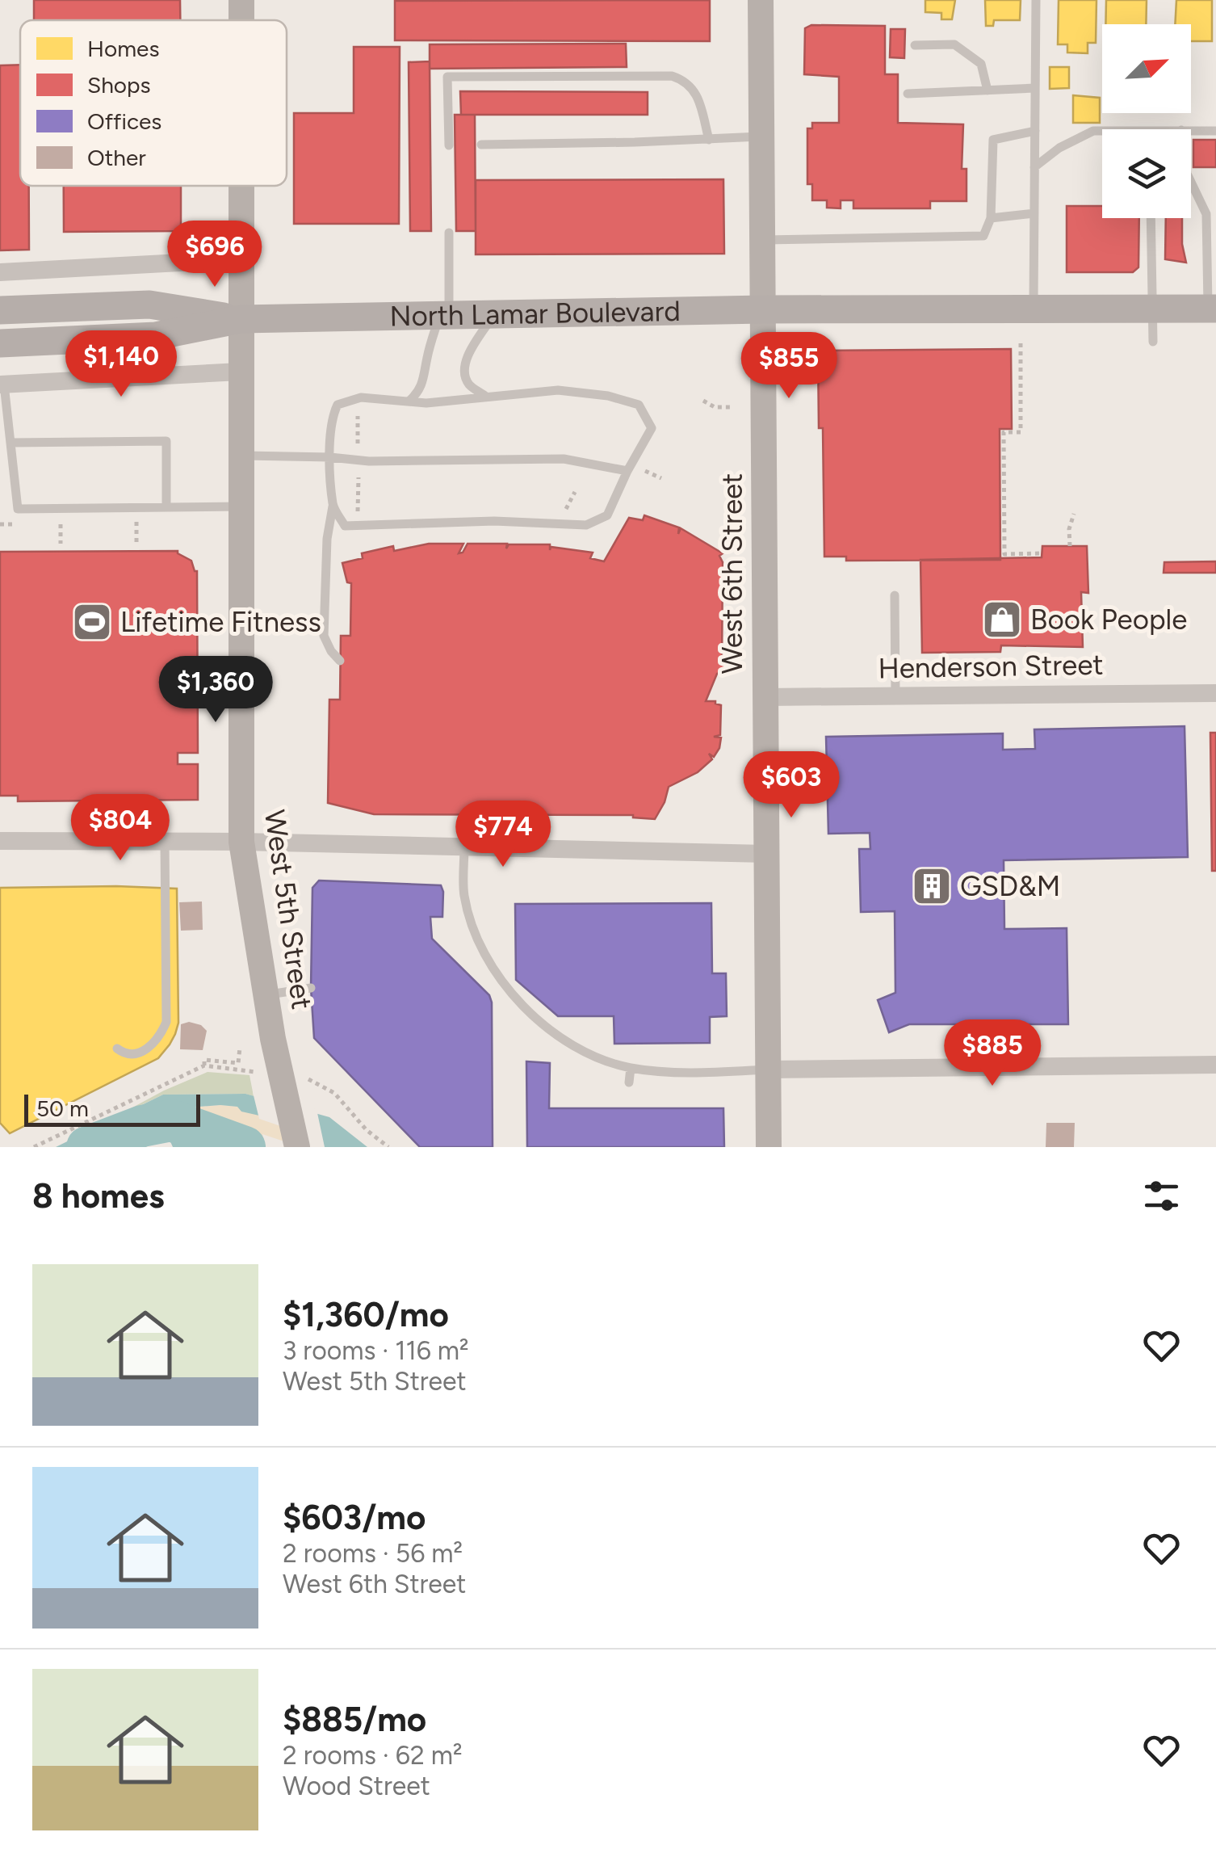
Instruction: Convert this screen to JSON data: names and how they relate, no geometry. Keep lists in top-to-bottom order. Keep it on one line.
{"streets":{"main road":["North Lamar Boulevard","West 6th Street","West 5th Street"],"street":["Henderson Street"]},"crossings":[["North Lamar Boulevard","West 6th Street"],["North Lamar Boulevard","West 5th Street"],["West 6th Street","Henderson Street"]],"places":{"shop":["Book People"],"sports":["Lifetime Fitness"],"building":["GSD&M"]},"legend":["Homes","Shops","Offices","Other"],"scale_bar":"50 m","north":"top right","page":{"price":["$696","$1,140","$855","$1,360","$603","$804","$774","$885"],"scale":"50 m","heading":"8 homes","list":[{"name":"$1,360/mo","note":"3 rooms · 116 m² · West 5th Street"},{"name":"$603/mo","note":"2 rooms · 56 m² · West 6th Street"},{"name":"$885/mo","note":"2 rooms · 62 m² · Wood Street"}]}}
